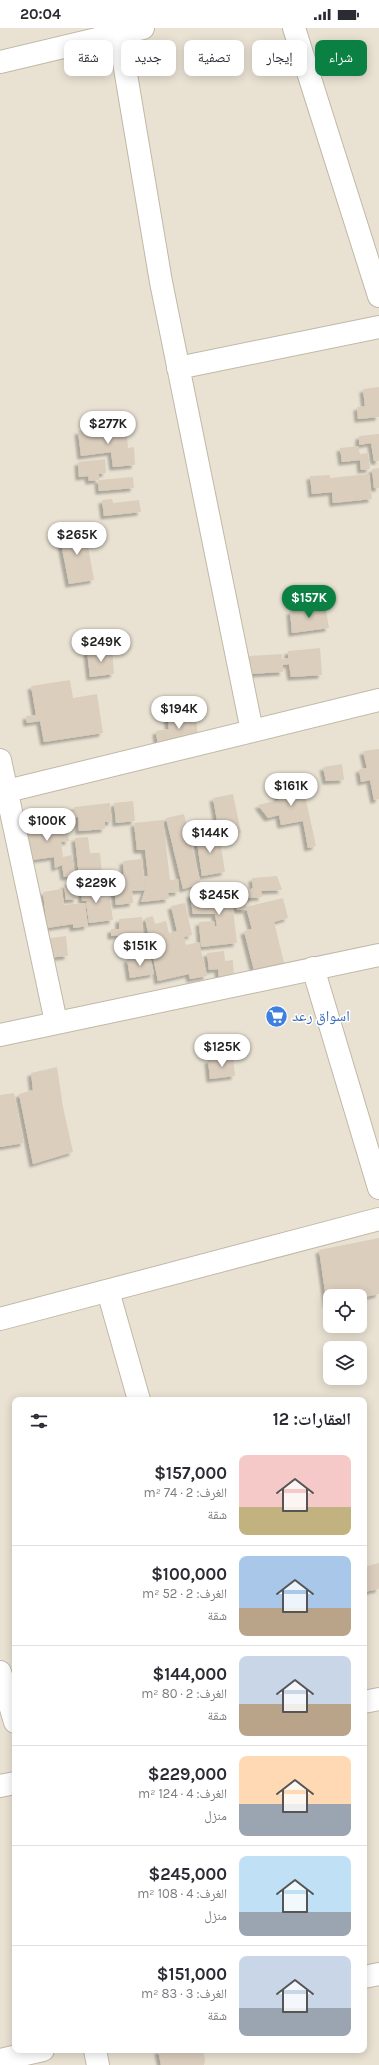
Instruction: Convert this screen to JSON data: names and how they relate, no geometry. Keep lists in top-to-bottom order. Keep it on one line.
{"places":{"supermarket":["اسواق رعد"]},"page":{"status":"20:04","chip":["شراء","إيجار","تصفية","جديد","شقة"],"price":["$277K","$265K","$157K","$249K","$194K","$161K","$100K","$144K","$229K","$245K","$151K","$125K"],"heading":"العقارات: 12","list":[{"name":"$157,000","note":"الغرف: 2 · 74 m² · شقة"},{"name":"$100,000","note":"الغرف: 2 · 52 m² · شقة"},{"name":"$144,000","note":"الغرف: 2 · 80 m² · شقة"},{"name":"$229,000","note":"الغرف: 4 · 124 m² · منزل"},{"name":"$245,000","note":"الغرف: 4 · 108 m² · منزل"},{"name":"$151,000","note":"الغرف: 3 · 83 m² · شقة"}]}}
